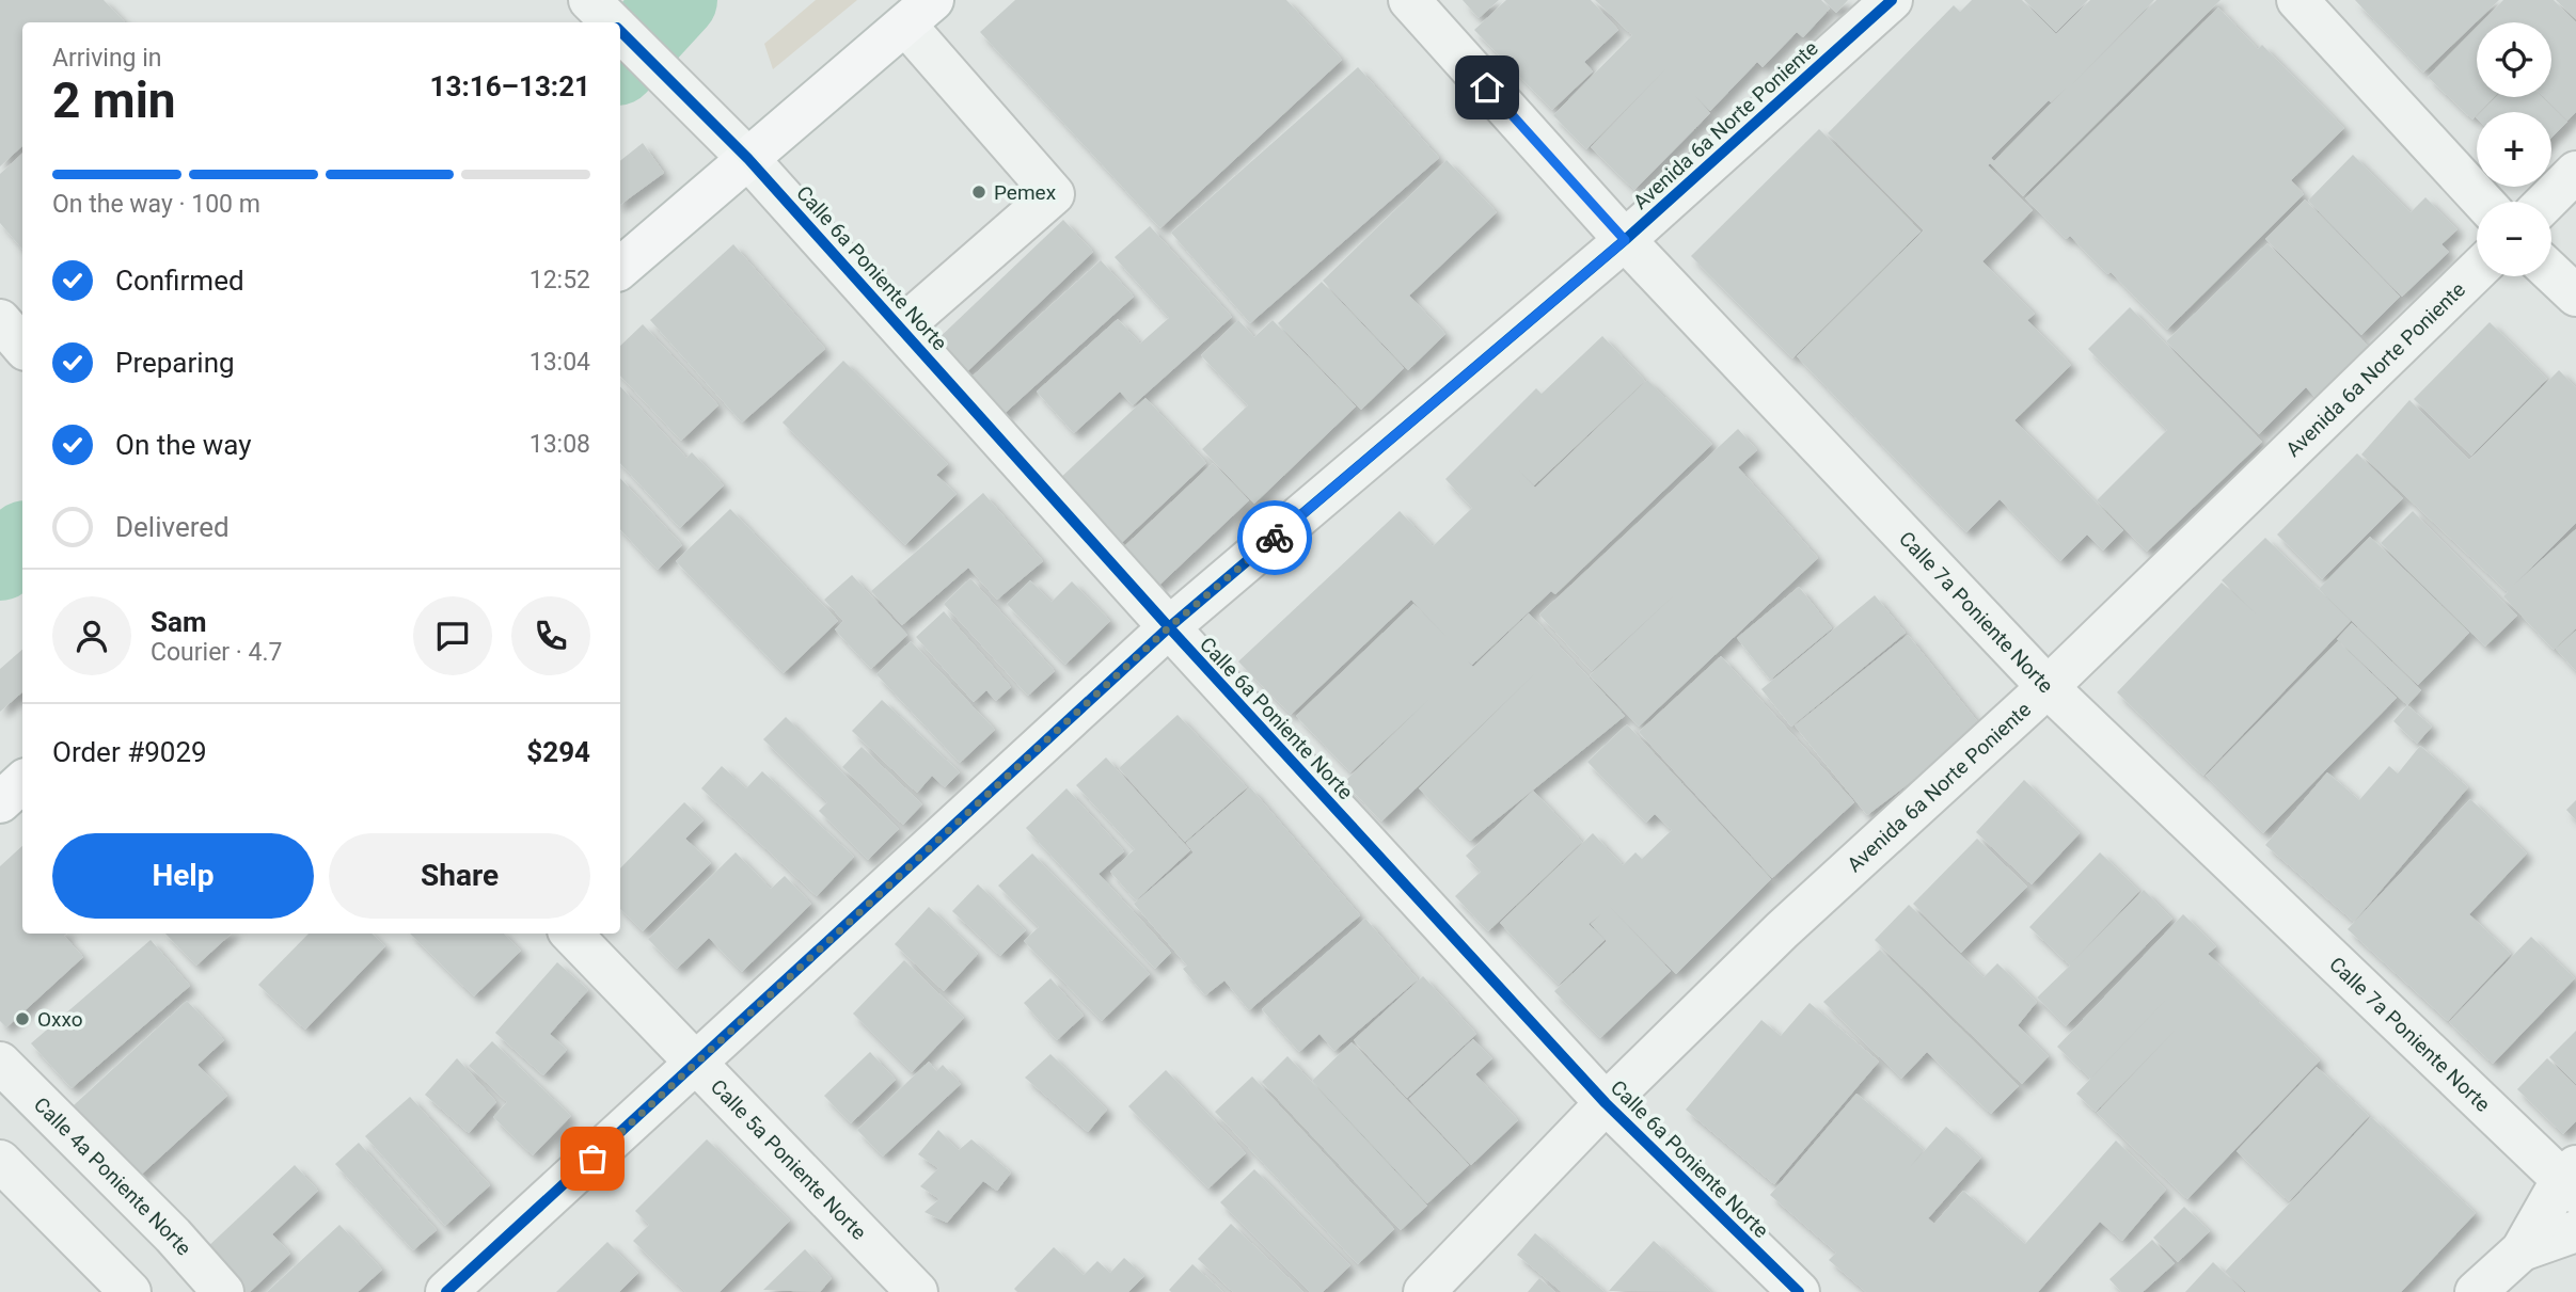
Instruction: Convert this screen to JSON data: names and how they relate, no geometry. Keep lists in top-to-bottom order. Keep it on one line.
{"streets":{"street":["Avenida 6a Norte Poniente","Calle 6a Poniente Norte","Calle 7a Poniente Norte","Calle 5a Poniente Norte","Calle 4a Poniente Norte"]},"crossings":[["Avenida 6a Norte Poniente","Calle 6a Poniente Norte"],["Avenida 6a Norte Poniente","Calle 7a Poniente Norte"],["Avenida 6a Norte Poniente","Calle 5a Poniente Norte"]],"places":["Pemex","Oxxo"],"page":{"map_buttons":["+","−"],"heading":["2 min","Arriving in","13:16–13:21"],"panel":["Sam","Courier · 4.7","Order #9029","$294"],"bar":"On the way · 100 m","list":[["Confirmed","12:52"],["Preparing","13:04"],["On the way","13:08"],"Delivered"],"buttons":["Help","Share"]}}
